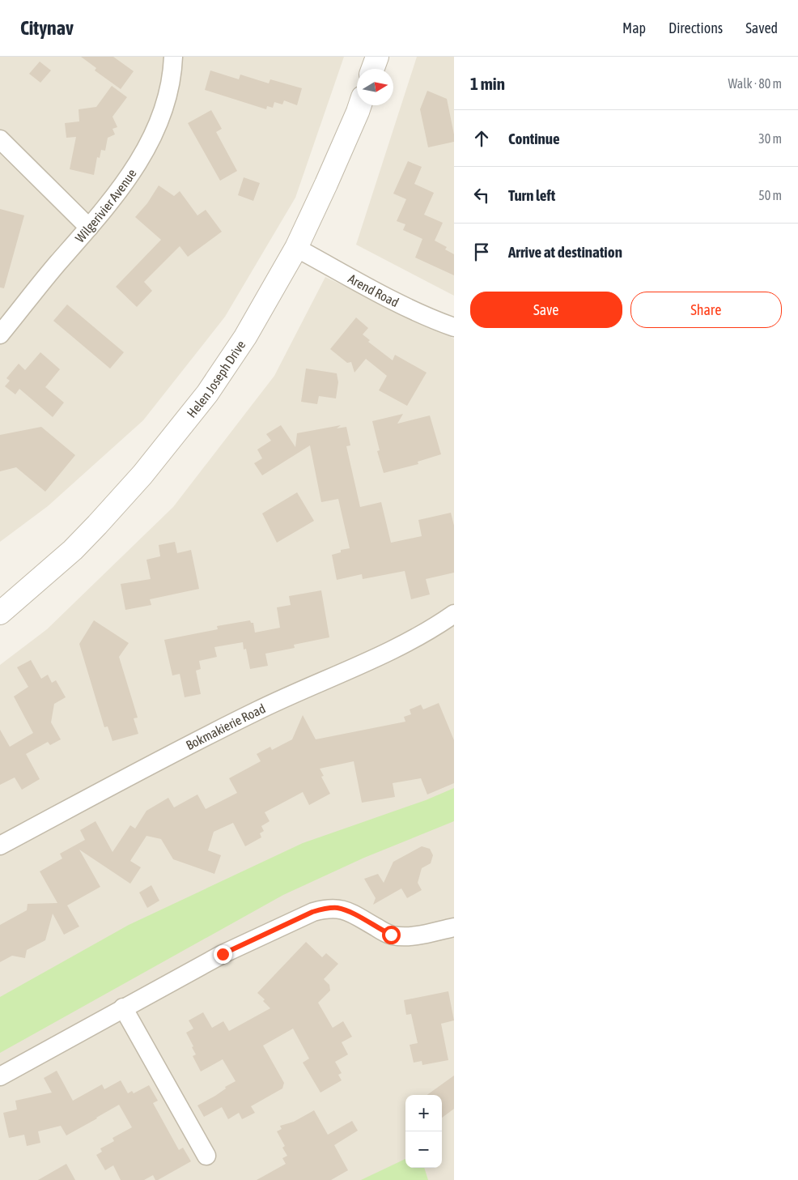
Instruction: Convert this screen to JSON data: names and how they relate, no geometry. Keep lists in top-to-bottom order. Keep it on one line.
{"streets":{"street":["Wilgerivier Avenue","Arend Road","Helen Joseph Drive","Bokmakierie Road"]},"crossings":[["Arend Road","Helen Joseph Drive"]],"north":"right","page":{"header":"Citynav","nav":["Map","Directions","Saved"],"heading":["1 min","Walk · 80 m"],"list":[["Continue","30 m"],["Turn left","50 m"],"Arrive at destination"],"buttons":["Save","Share"],"map_buttons":["+","−"]}}
